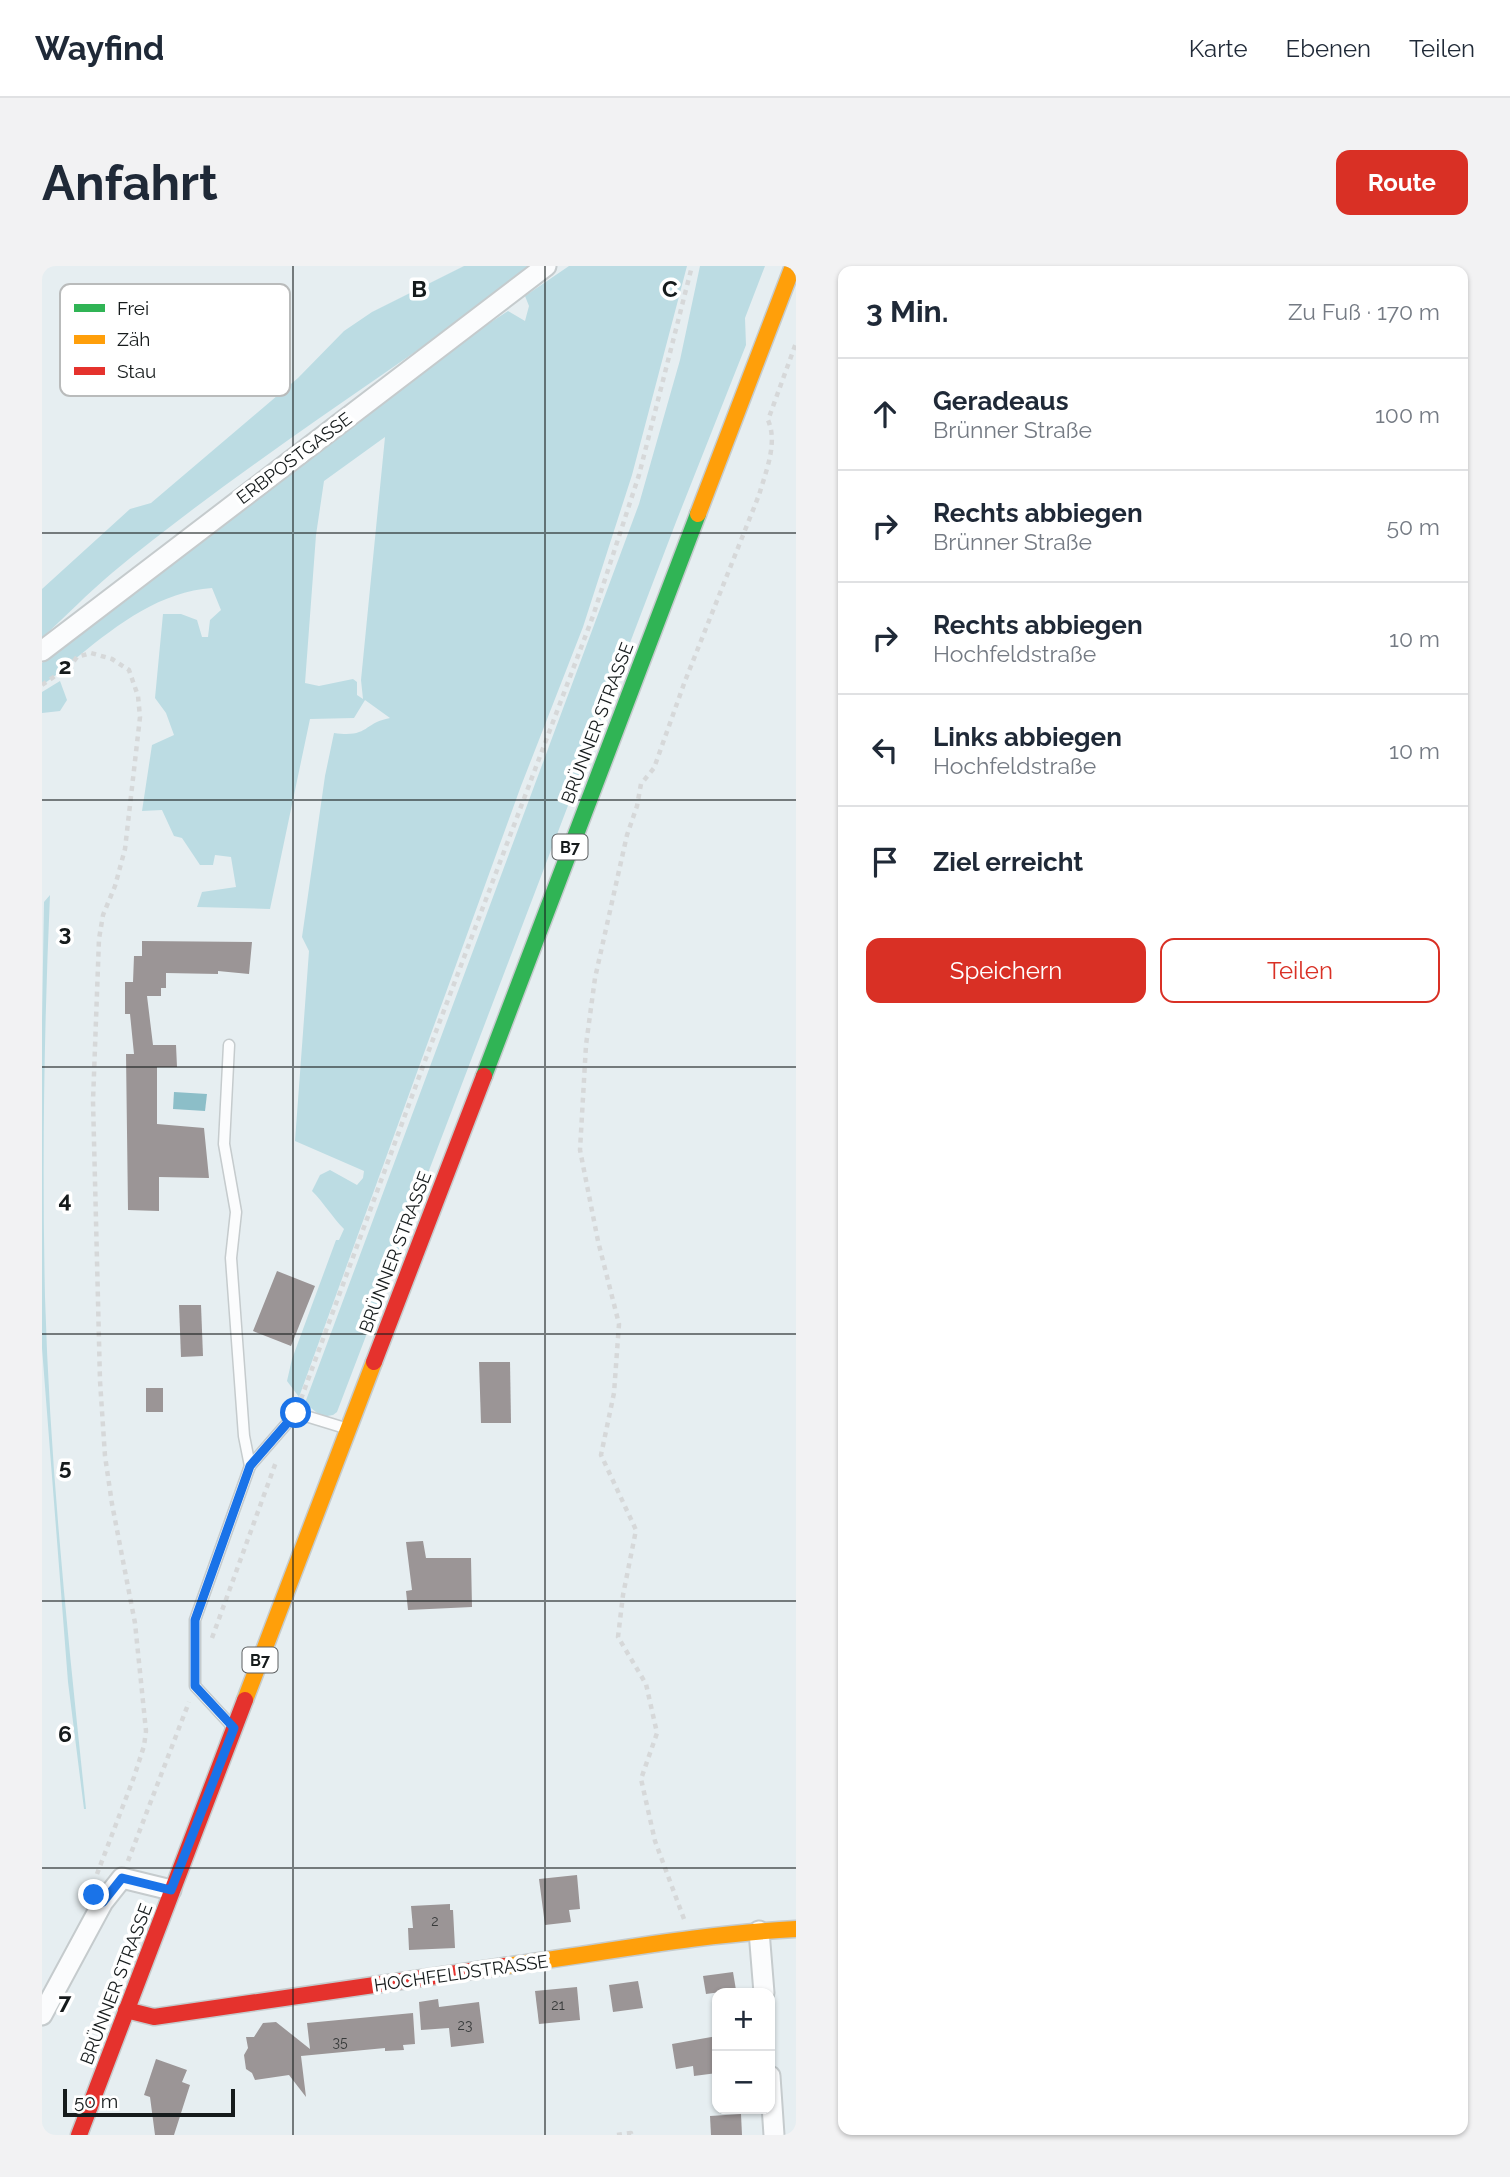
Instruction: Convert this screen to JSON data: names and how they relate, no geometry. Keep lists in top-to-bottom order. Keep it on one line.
{"streets":{"main road":["BRÜNNER STRASSE","B7","HOCHFELDSTRASSE"],"street":["ERBPOSTGASSE"]},"crossings":[["BRÜNNER STRASSE","HOCHFELDSTRASSE"]],"house_numbers":["2","21","23","35"],"legend":["Frei","Zäh","Stau"],"scale_bar":"50 m","page":{"header":"Wayfind","nav":["Karte","Ebenen","Teilen"],"buttons":["Route",["Speichern","Teilen"]],"title":"Anfahrt","heading":["3 Min.","Zu Fuß · 170 m"],"list":[["Geradeaus","Brünner Straße","100 m"],["Rechts abbiegen","Brünner Straße","50 m"],["Rechts abbiegen","Hochfeldstraße","10 m"],["Links abbiegen","Hochfeldstraße","10 m"],"Ziel erreicht"],"map_buttons":["+","−"],"scale":"50 m"},"grid":{"columns":["B","C"],"rows":["2","3","4","5","6","7"]}}
